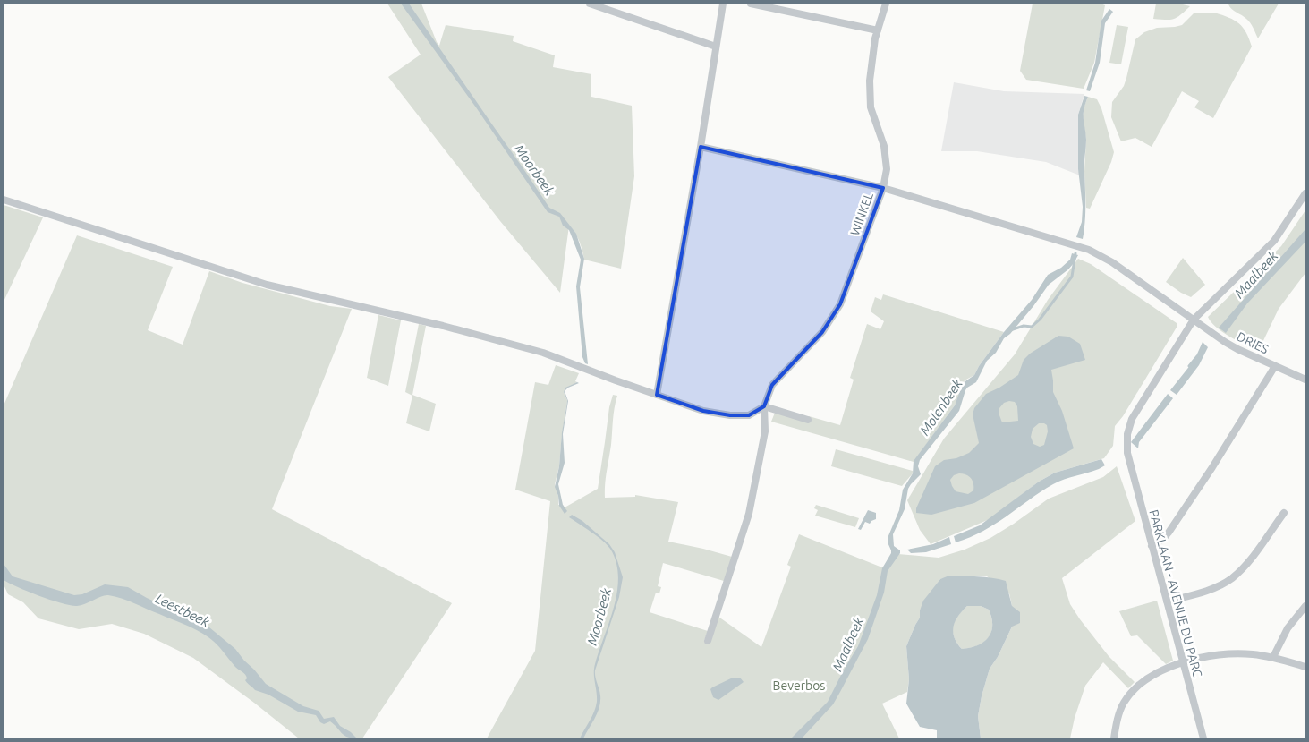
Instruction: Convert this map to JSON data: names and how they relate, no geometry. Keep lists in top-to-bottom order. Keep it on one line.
{"streets":{"street":["WINKEL","DRIES","PARKLAAN - AVENUE DU PARC"]},"crossings":[["WINKEL","DRIES"],["DRIES","PARKLAAN - AVENUE DU PARC"]],"water":["Moorbeek","Maalbeek","Molenbeek","Leestbeek"],"parks":["Beverbos"]}
